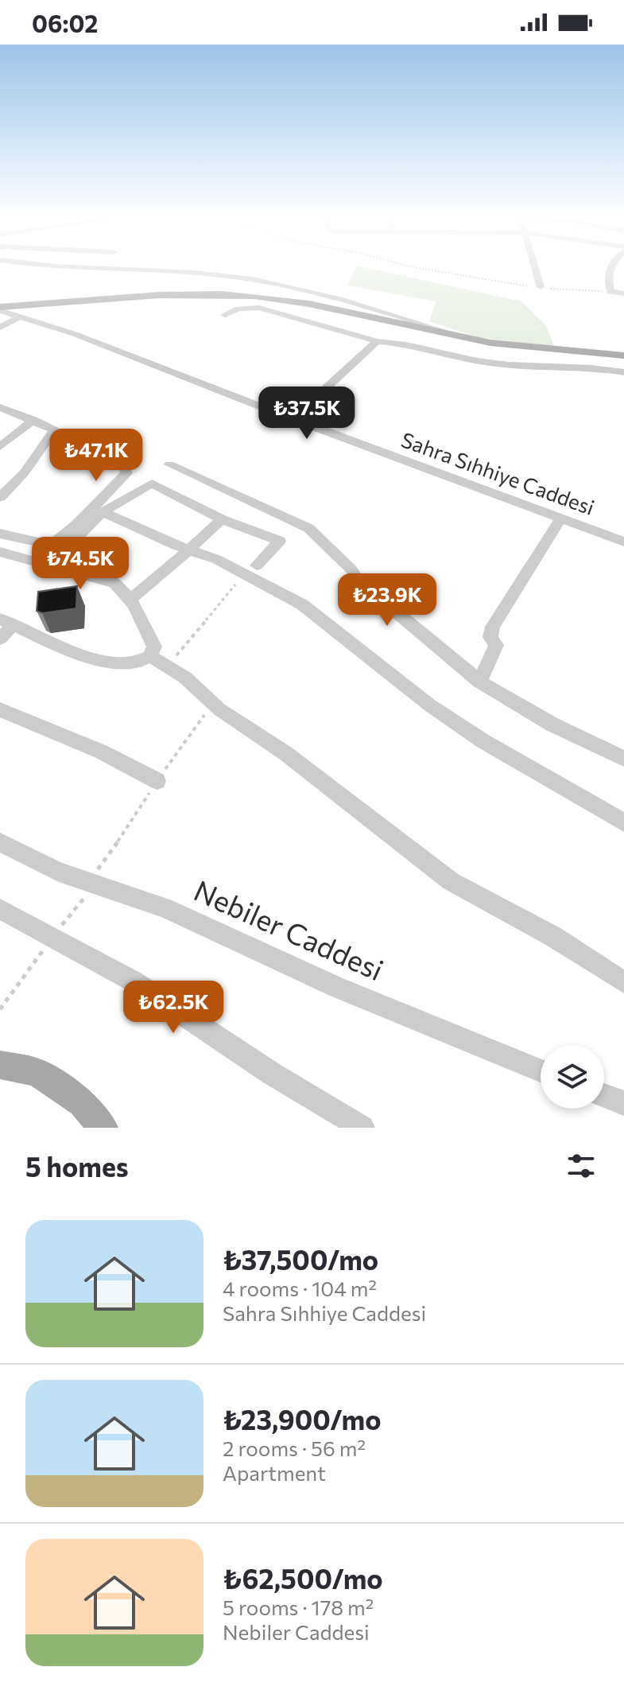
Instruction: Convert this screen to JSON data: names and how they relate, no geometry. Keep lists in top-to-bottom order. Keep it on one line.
{"streets":{"street":["Sahra Sıhhiye Caddesi","Nebiler Caddesi"]},"page":{"status":"06:02","price":["₺37.5K","₺47.1K","₺74.5K","₺23.9K","₺62.5K"],"heading":"5 homes","list":[{"name":"₺37,500/mo","note":"4 rooms · 104 m² · Sahra Sıhhiye Caddesi"},{"name":"₺23,900/mo","note":"2 rooms · 56 m² · Apartment"},{"name":"₺62,500/mo","note":"5 rooms · 178 m² · Nebiler Caddesi"}]}}
